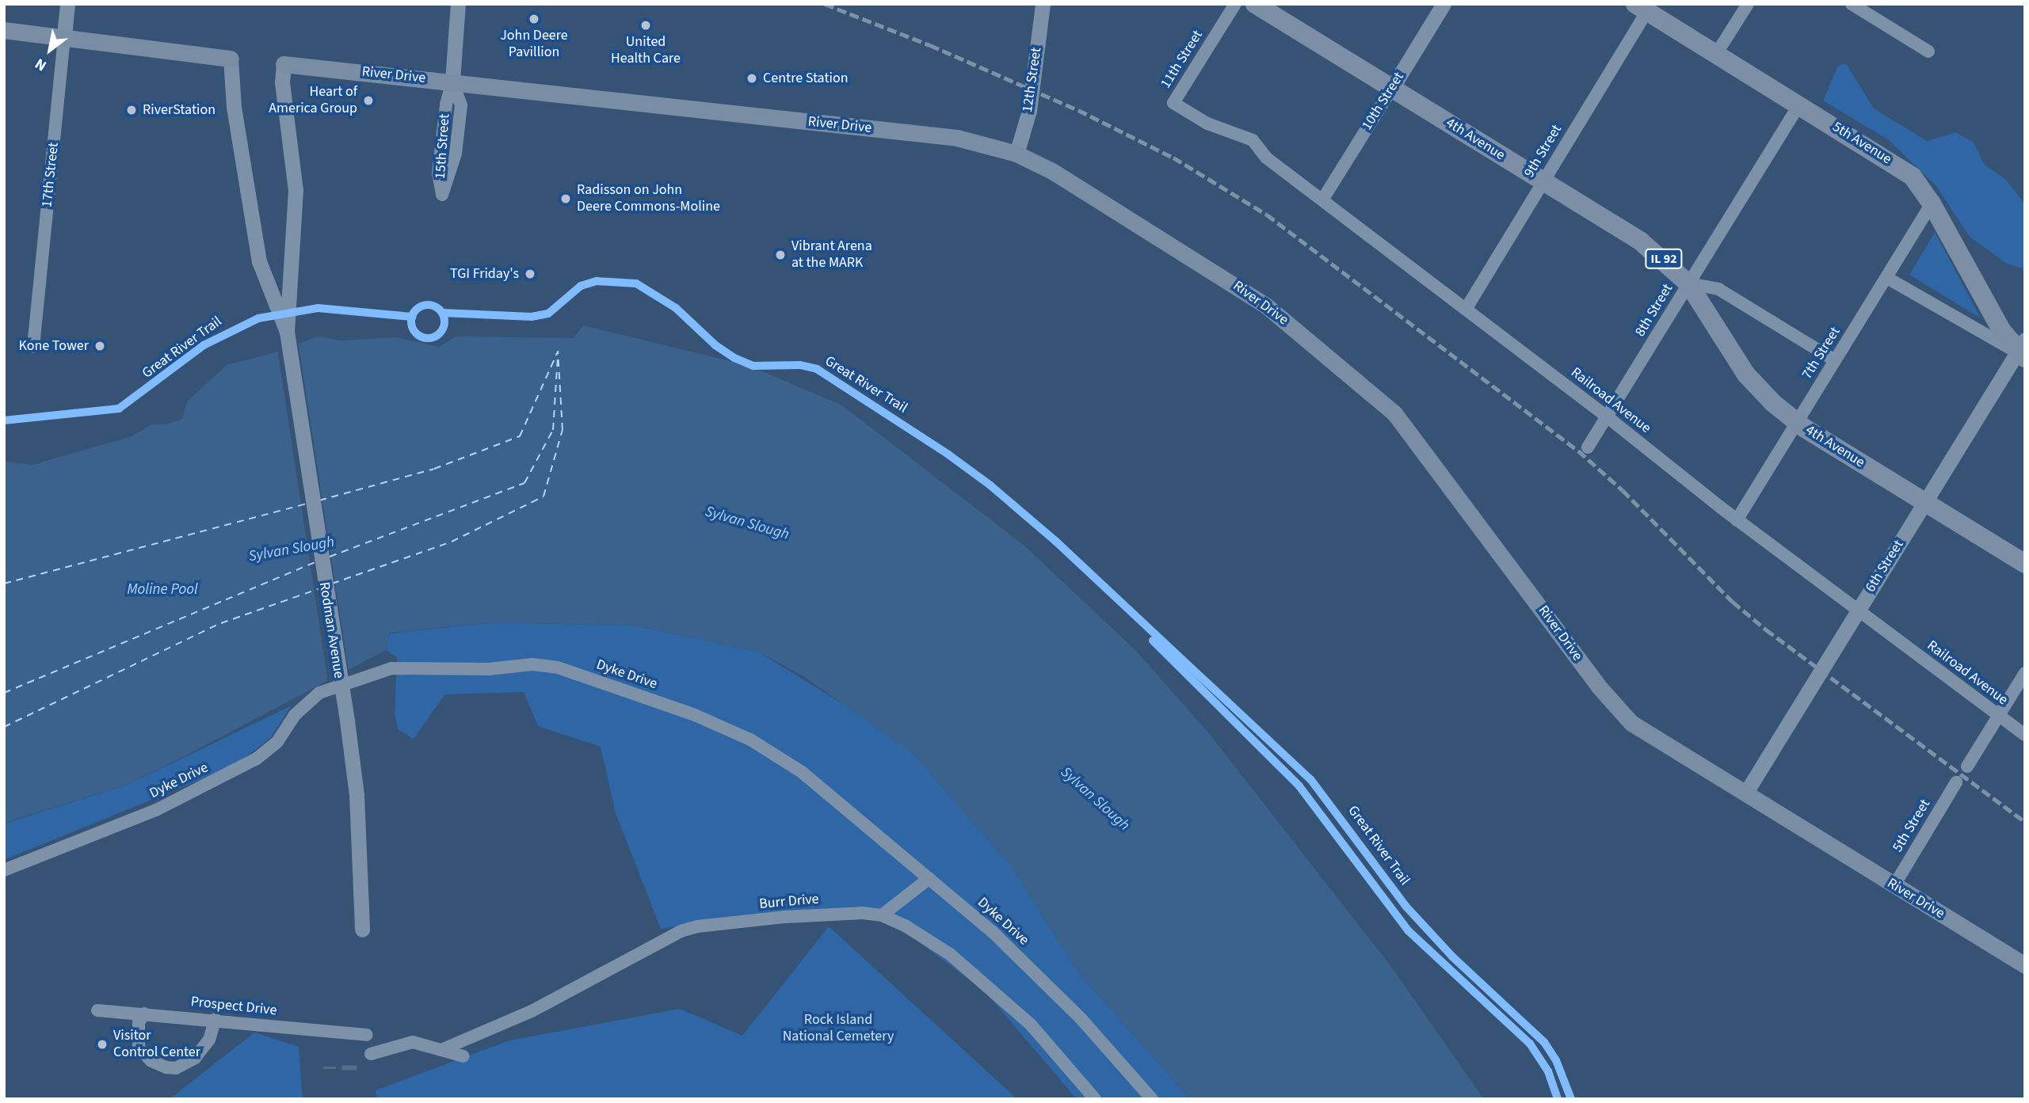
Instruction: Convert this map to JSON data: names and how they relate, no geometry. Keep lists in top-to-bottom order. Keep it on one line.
{"streets":{"main road":["River Drive","4th Avenue","5th Avenue","IL 92"],"street":["11th Street","12th Street","10th Street","15th Street","9th Street","17th Street","8th Street","7th Street","Railroad Avenue","6th Street","Rodman Avenue","Dyke Drive","5th Street","Burr Drive","Prospect Drive"],"cycle path":["Great River Trail"]},"crossings":[["11th Street","Railroad Avenue"],["River Drive","12th Street"],["River Drive","15th Street"],["River Drive","6th Street"],["River Drive","5th Street"],["10th Street","4th Avenue"],["10th Street","Railroad Avenue"],["4th Avenue","9th Street"],["4th Avenue","8th Street"],["4th Avenue","7th Street"],["4th Avenue","6th Street"],["5th Avenue","9th Street"],["5th Avenue","8th Street"],["5th Avenue","7th Street"],["5th Avenue","6th Street"],["9th Street","Railroad Avenue"],["8th Street","Railroad Avenue"],["7th Street","Railroad Avenue"],["Railroad Avenue","6th Street"]],"water":["Sylvan Slough","Moline Pool"],"parks":["Rock Island National Cemetery"],"places":["John Deere Pavillion","United Health Care","Centre Station","Heart of America Group","RiverStation","Radisson on John Deere Commons-Moline","Vibrant Arena at the MARK","TGI Friday's","Kone Tower","Visitor Control Center"],"north":"bottom left"}
